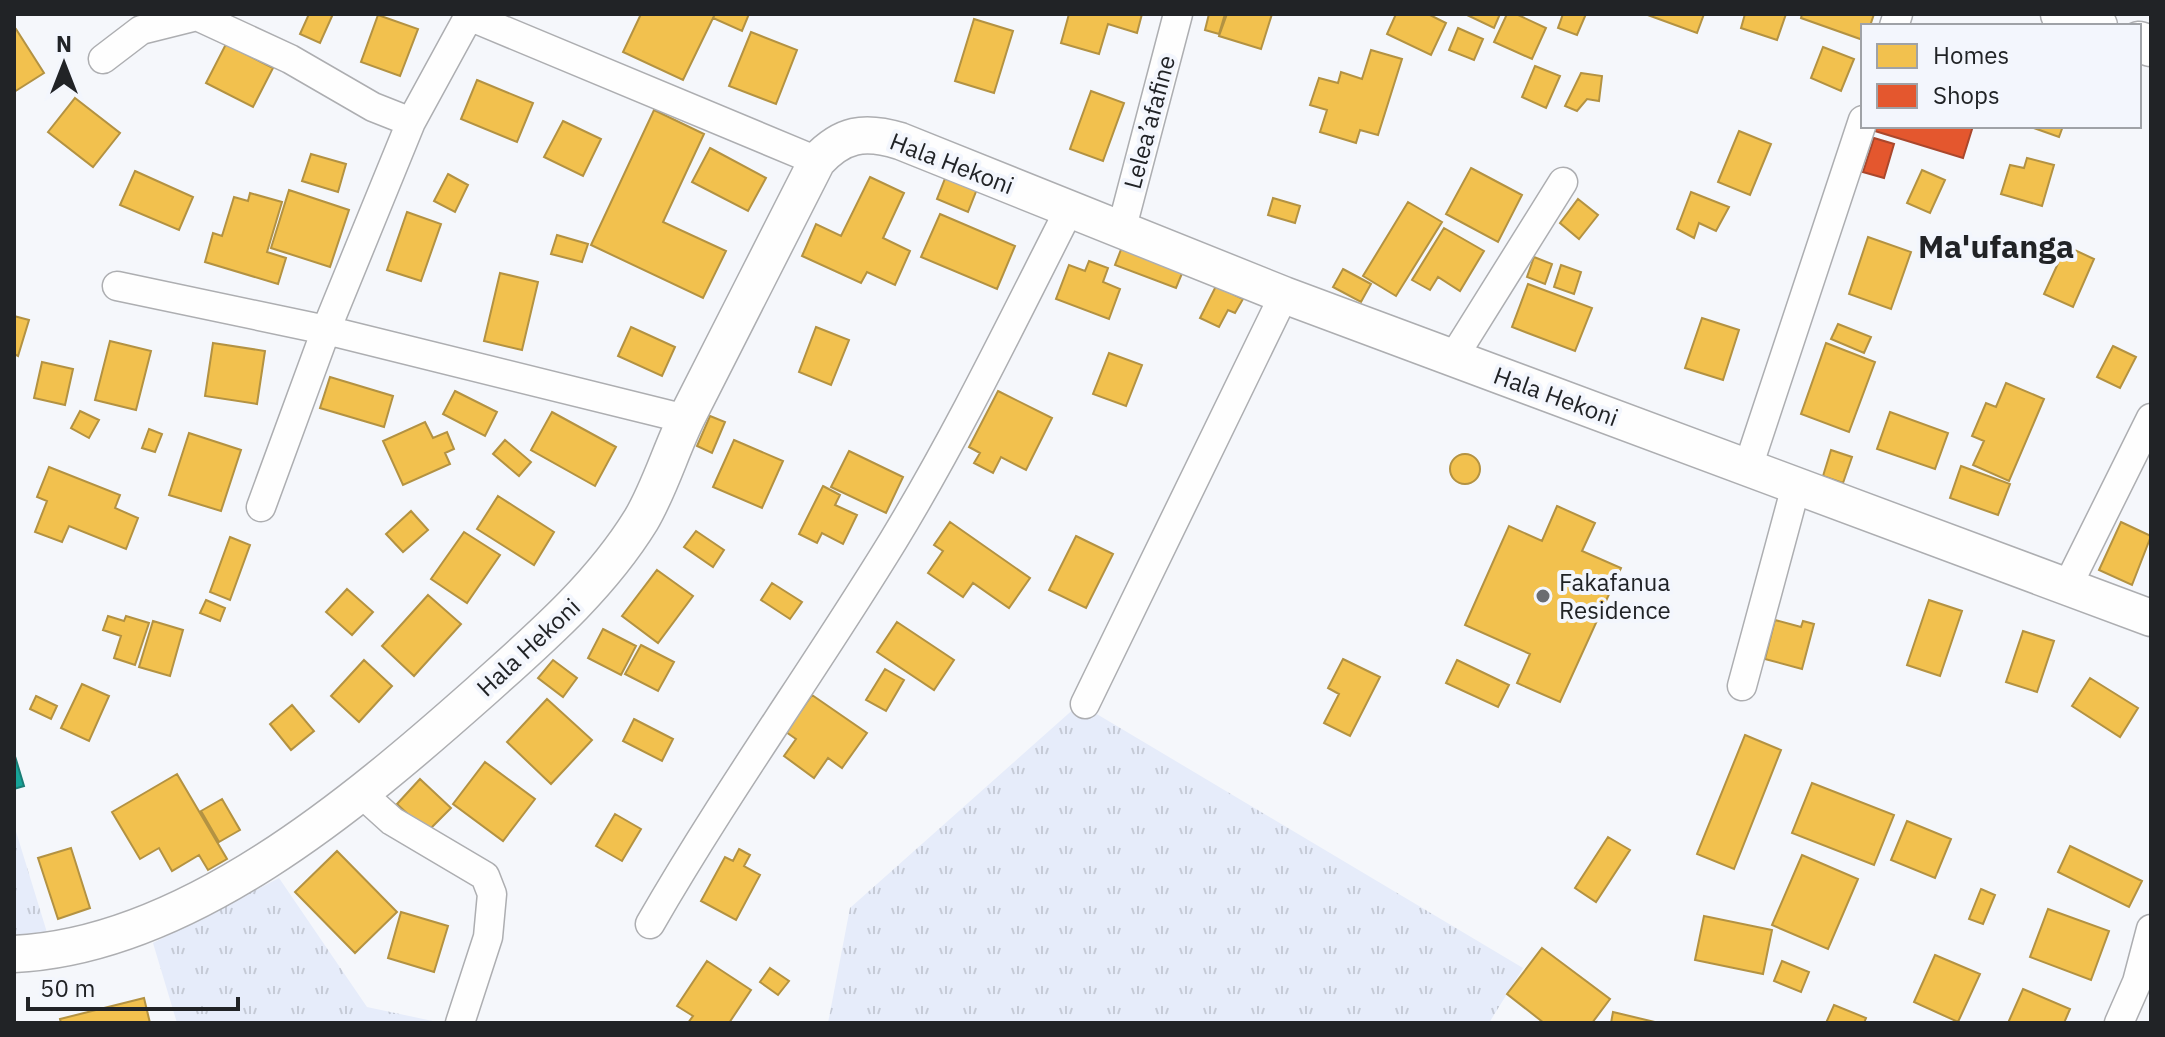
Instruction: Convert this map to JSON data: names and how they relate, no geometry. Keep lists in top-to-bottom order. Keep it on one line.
{"streets":{"street":["Lelea’afafine","Hala Hekoni"]},"crossings":[["Lelea’afafine","Hala Hekoni"]],"districts":["Ma'ufanga"],"places":["Fakafanua Residence"],"legend":["Homes","Shops"],"scale_bar":"50 m","north":"top"}
